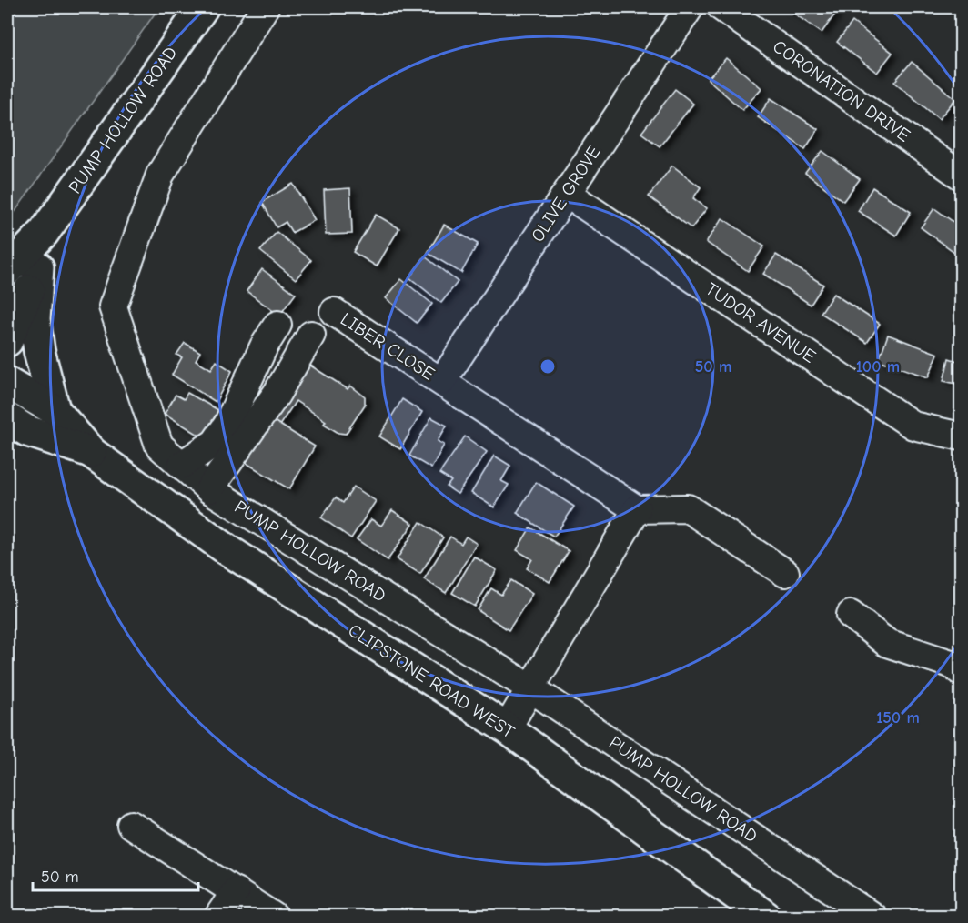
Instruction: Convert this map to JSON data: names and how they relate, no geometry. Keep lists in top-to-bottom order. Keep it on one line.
{"streets":{"main road":["PUMP HOLLOW ROAD","CLIPSTONE ROAD WEST"],"street":["CORONATION DRIVE","OLIVE GROVE","TUDOR AVENUE","LIBER CLOSE"]},"crossings":[["OLIVE GROVE","TUDOR AVENUE"],["OLIVE GROVE","LIBER CLOSE"]],"scale_bar":"50 m","rings":["50 m","100 m","150 m"]}
